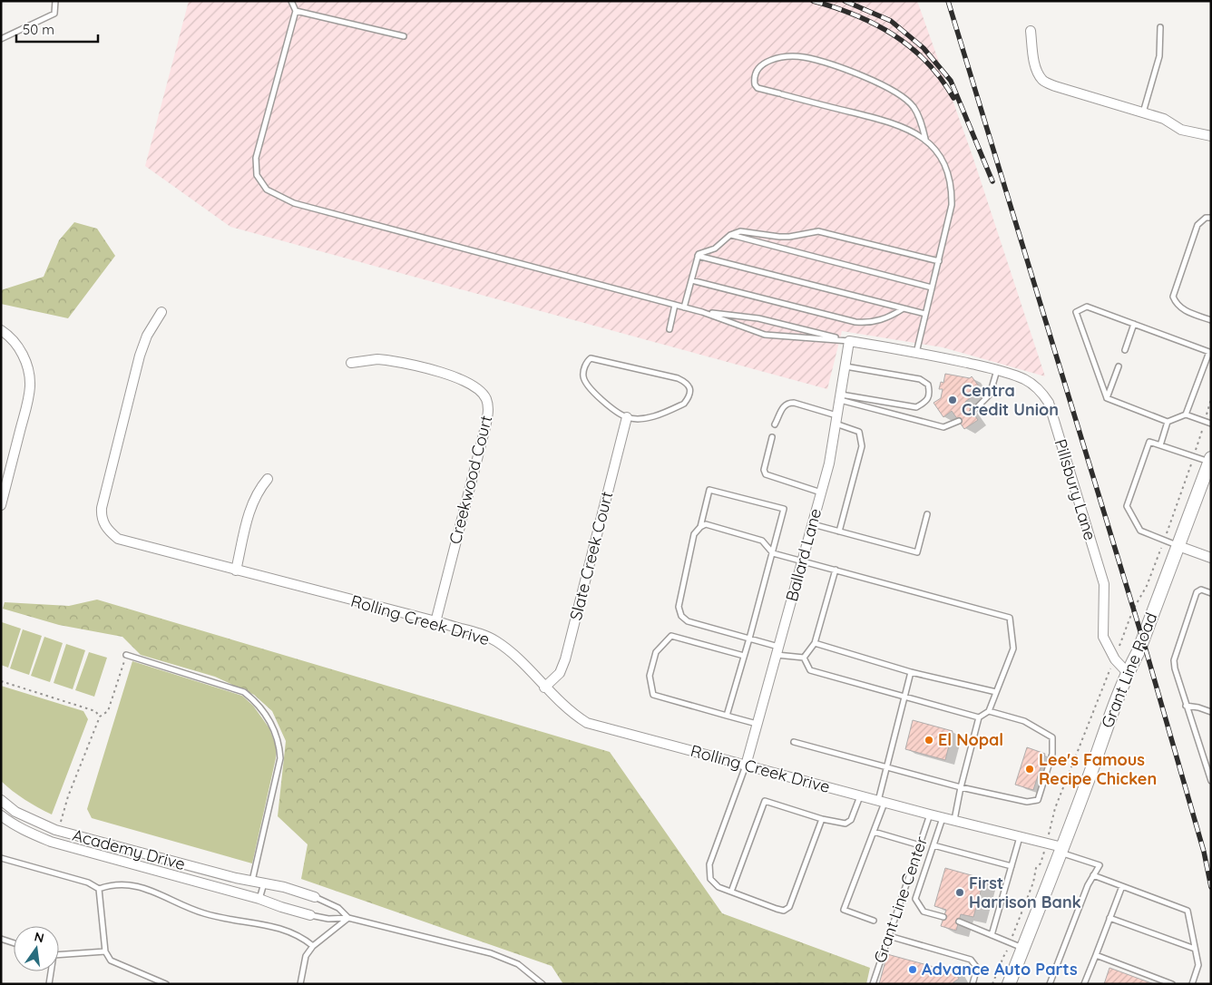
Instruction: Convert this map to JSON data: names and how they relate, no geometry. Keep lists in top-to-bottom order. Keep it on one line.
{"streets":{"main road":["Grant Line Road"],"street":["Creekwood Court","Pillsbury Lane","Ballard Lane","Slate Creek Court","Rolling Creek Drive","Academy Drive"],"lane":["Grant Line Center"]},"crossings":[["Creekwood Court","Rolling Creek Drive"],["Pillsbury Lane","Ballard Lane"],["Pillsbury Lane","Grant Line Road"],["Ballard Lane","Rolling Creek Drive"],["Slate Creek Court","Rolling Creek Drive"],["Rolling Creek Drive","Grant Line Road"],["Rolling Creek Drive","Grant Line Center"]],"places":["Centra Credit Union","El Nopal","Lee's Famous Recipe Chicken","First Harrison Bank","Advance Auto Parts"],"scale_bar":"50 m","north":"top"}
